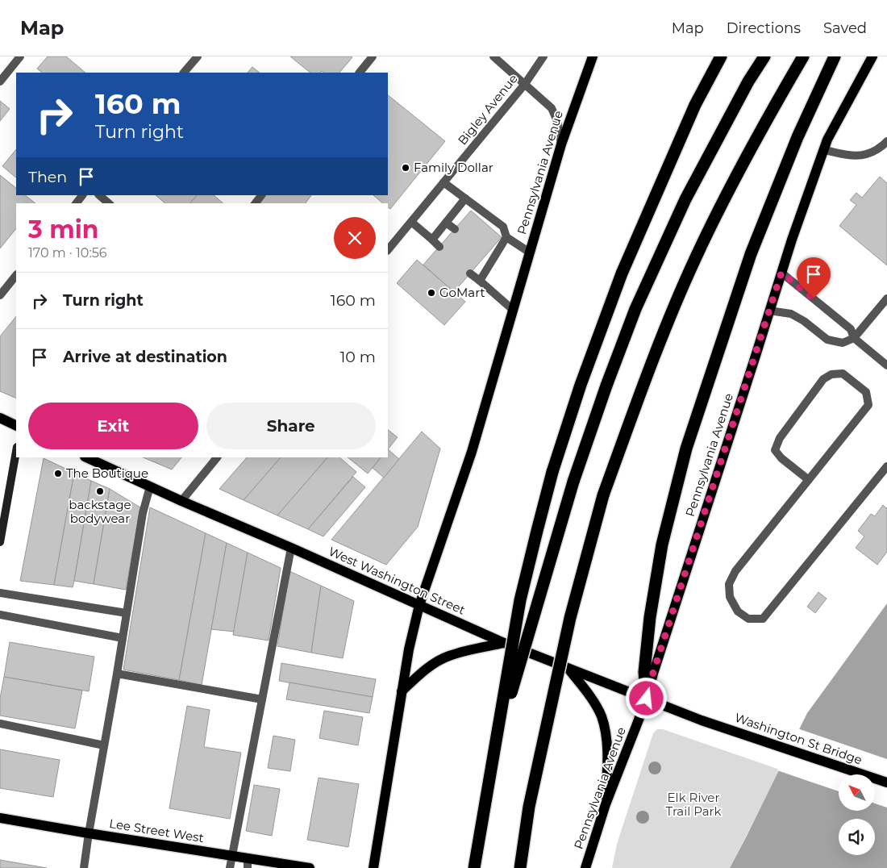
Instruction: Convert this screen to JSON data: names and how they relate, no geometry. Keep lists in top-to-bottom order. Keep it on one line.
{"streets":{"main road":["Pennsylvania Avenue","West Washington Street","Washington St Bridge","Lee Street West"],"street":["Bigley Avenue"]},"crossings":[["Pennsylvania Avenue","West Washington Street"],["West Washington Street","Washington St Bridge"]],"parks":["Elk River Trail Park"],"places":["Family Dollar","GoMart","The Boutique","backstage bodywear"],"north":"top left","page":{"header":"Map","nav":["Map","Directions","Saved"],"turn":["160 m","Turn right"],"then":"Then","heading":["3 min","170 m · 10:56"],"list":[{"name":"Turn right","value":"160 m"},{"name":"Arrive at destination","value":"10 m"}],"buttons":["Exit","Share"]}}
